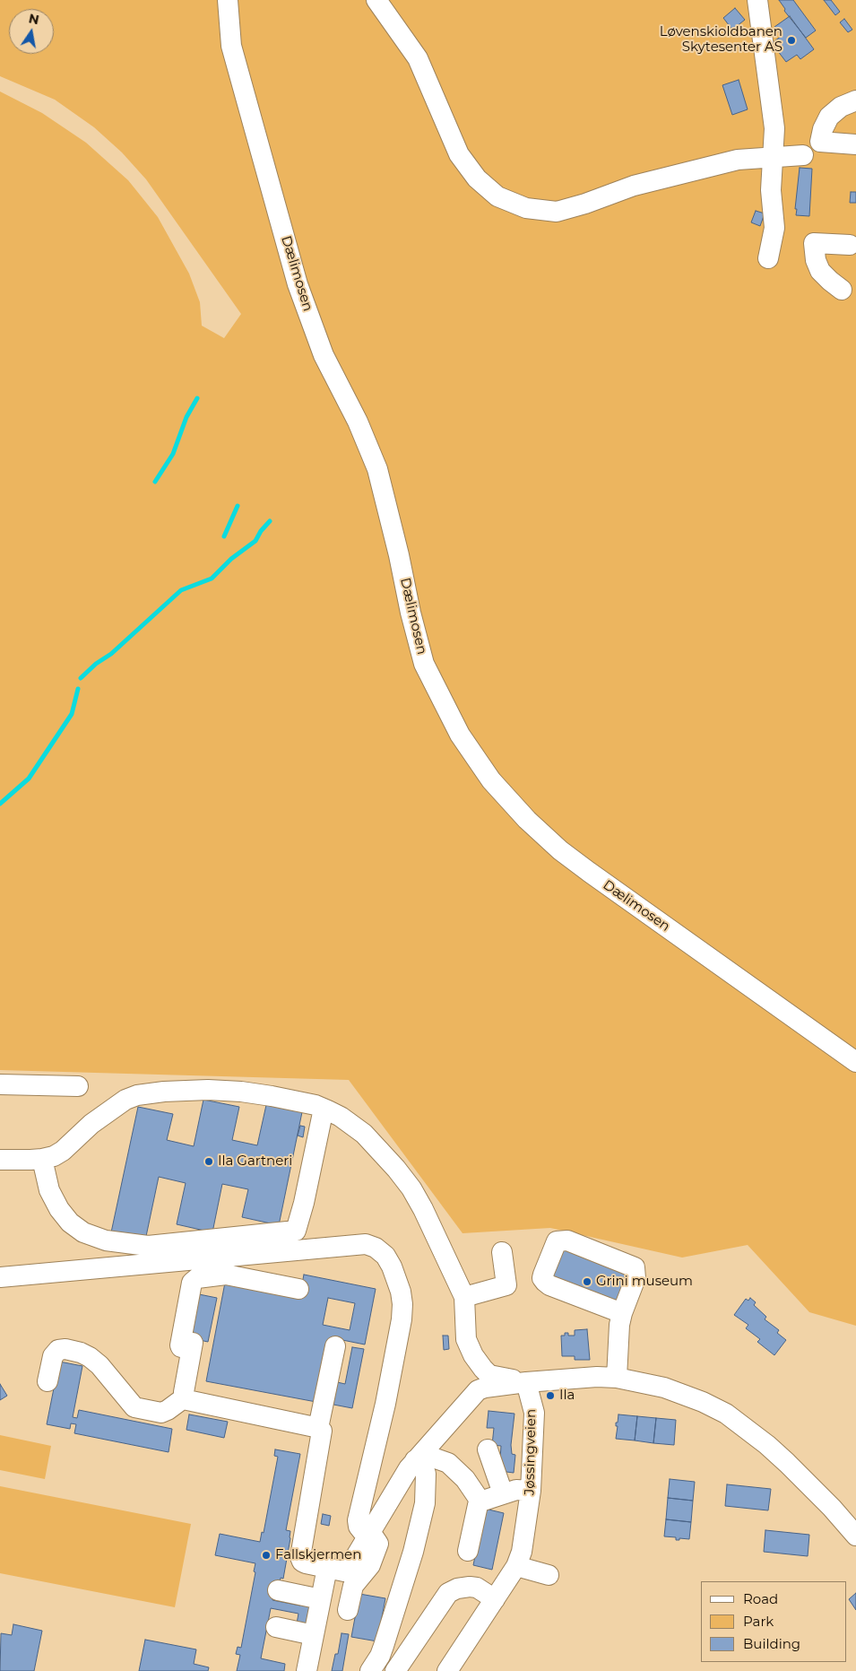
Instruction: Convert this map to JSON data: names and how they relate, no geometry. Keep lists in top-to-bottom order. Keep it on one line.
{"streets":{"street":["Dælimosen","Jøssingveien"]},"places":["Løvenskioldbanen Skytesenter AS","Ila Gartneri","Grini museum","Ila","Fallskjermen"],"legend":["Road","Park","Building"],"north":"top"}
